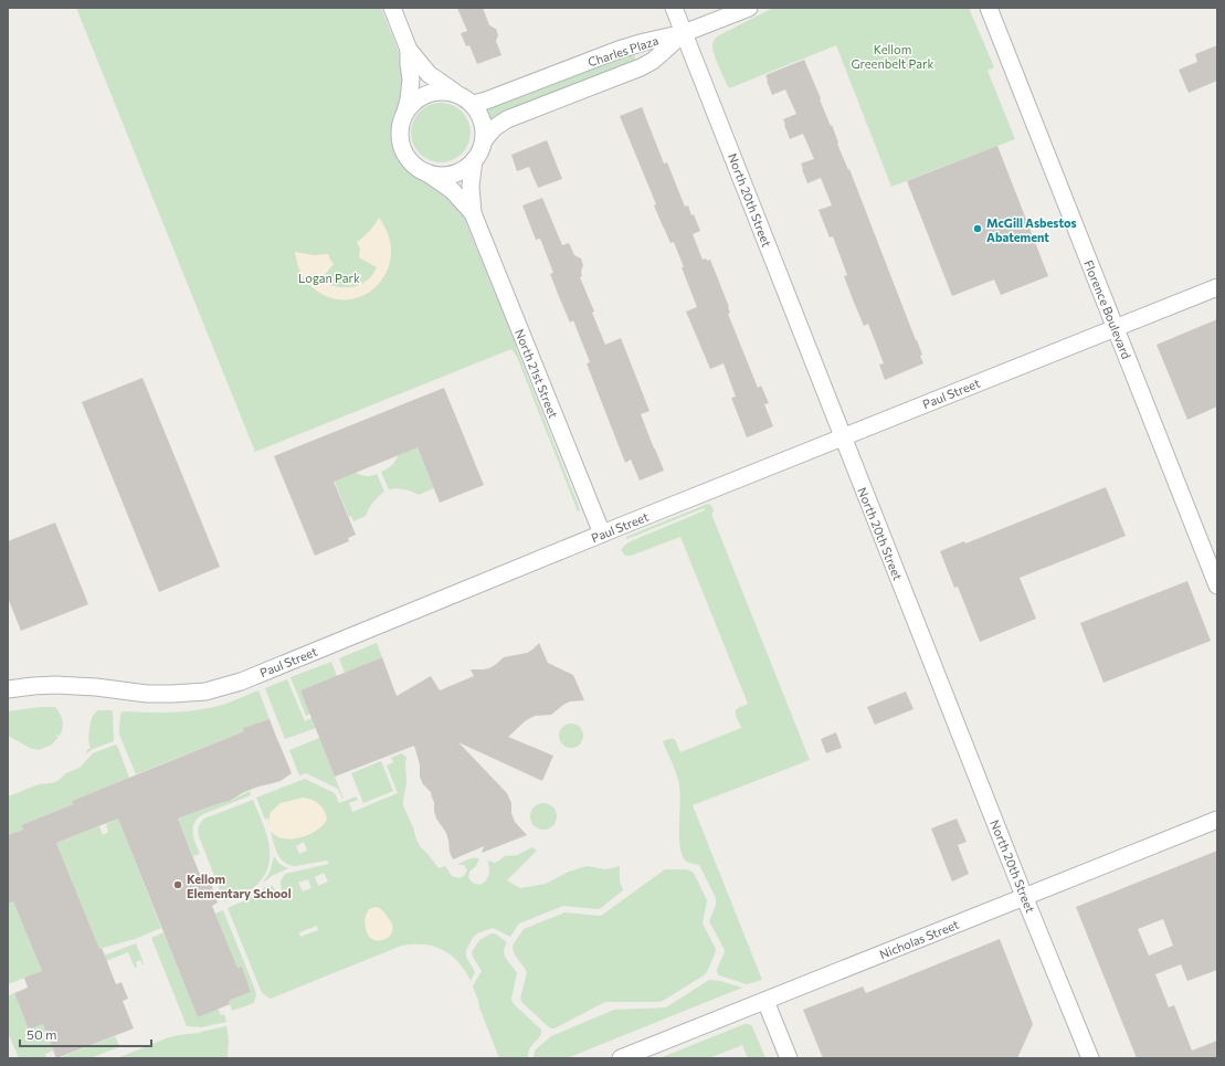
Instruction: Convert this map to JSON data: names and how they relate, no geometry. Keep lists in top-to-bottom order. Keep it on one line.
{"streets":{"street":["Charles Plaza","North 20th Street","Florence Boulevard","North 21st Street","Paul Street","Nicholas Street"]},"crossings":[["Charles Plaza","North 20th Street"],["North 20th Street","Paul Street"],["North 20th Street","Nicholas Street"],["Florence Boulevard","Paul Street"],["North 21st Street","Paul Street"]],"parks":["Kellom Greenbelt Park","Logan Park"],"places":["McGill Asbestos Abatement","Kellom Elementary School"],"scale_bar":"50 m"}
